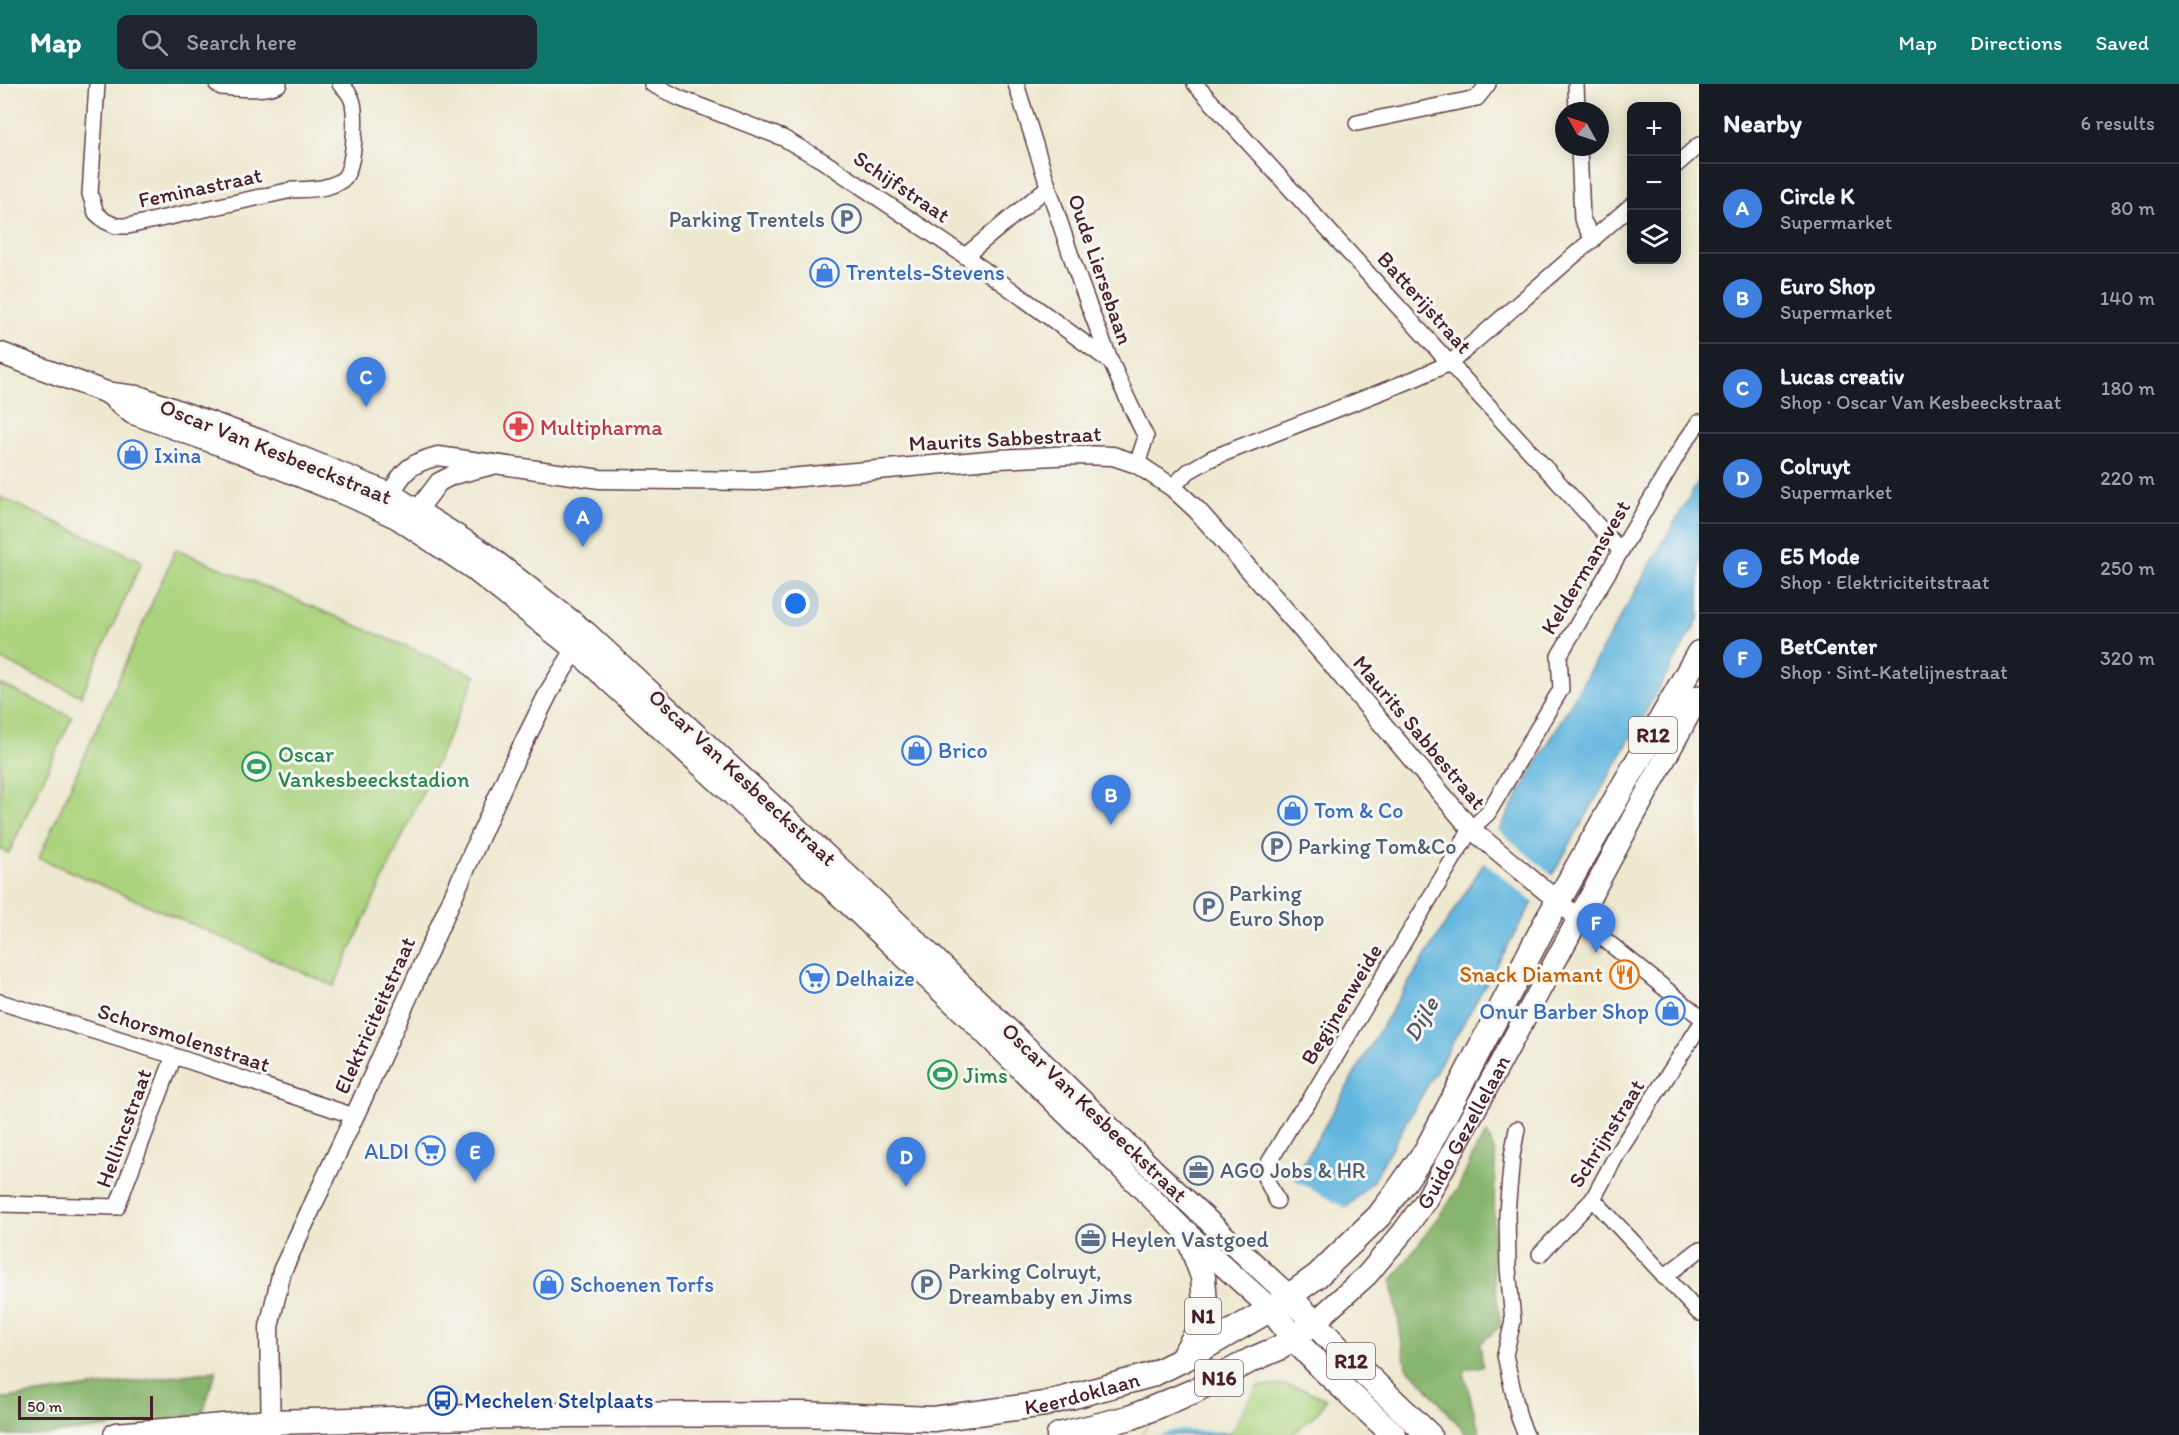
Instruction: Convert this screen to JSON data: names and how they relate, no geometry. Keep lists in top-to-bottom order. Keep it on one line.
{"streets":{"main road":["Oscar Van Kesbeeckstraat","R12","Guido Gezellelaan","N1","N16","Keerdoklaan"],"street":["Schijfstraat","Feminastraat","Oude Liersebaan","Batterijstraat","Maurits Sabbestraat","Keldermansvest","Begijnenweide","Elektriciteitstraat","Schorsmolenstraat","Hellincstraat","Schrijnstraat"]},"crossings":[["Schijfstraat","Oude Liersebaan"],["Oude Liersebaan","Maurits Sabbestraat"],["Batterijstraat","Keldermansvest"],["Maurits Sabbestraat","Oscar Van Kesbeeckstraat"],["Maurits Sabbestraat","Keldermansvest"],["Maurits Sabbestraat","R12"],["Maurits Sabbestraat","Begijnenweide"],["Maurits Sabbestraat","Guido Gezellelaan"],["Oscar Van Kesbeeckstraat","R12"],["Oscar Van Kesbeeckstraat","Elektriciteitstraat"],["Oscar Van Kesbeeckstraat","Guido Gezellelaan"],["Oscar Van Kesbeeckstraat","N1"],["Oscar Van Kesbeeckstraat","N16"],["Keldermansvest","Begijnenweide"],["R12","Guido Gezellelaan"],["R12","N16"],["R12","Keerdoklaan"],["Elektriciteitstraat","Schorsmolenstraat"],["Elektriciteitstraat","Keerdoklaan"],["Schorsmolenstraat","Hellincstraat"],["Guido Gezellelaan","N16"],["Guido Gezellelaan","Keerdoklaan"],["N1","N16"],["N1","Keerdoklaan"],["N16","Keerdoklaan"]],"water":["Dijle"],"places":{"parking":["Parking Trentels","Parking Tom&Co","Parking Euro Shop","Parking Colruyt, Dreambaby en Jims"],"shop":["Trentels-Stevens","Ixina","Brico","Tom & Co","Onur Barber Shop","Schoenen Torfs"],"pharmacy":["Multipharma"],"sports":["Oscar Vankesbeeckstadion","Jims"],"restaurant":["Snack Diamant"],"supermarket":["Delhaize","ALDI"],"office":["AGO Jobs & HR","Heylen Vastgoed"],"bus stop":["Mechelen Stelplaats"]},"scale_bar":"50 m","north":"top left","page":{"header":"Map","search":"Search here","nav":["Map","Directions","Saved"],"heading":["Nearby","6 results"],"map_buttons":["+","−"],"list":[{"mark":"A","name":"Circle K","note":"Supermarket","value":"80 m"},{"mark":"B","name":"Euro Shop","note":"Supermarket","value":"140 m"},{"mark":"C","name":"Lucas creativ","note":"Shop · Oscar Van Kesbeeckstraat","value":"180 m"},{"mark":"D","name":"Colruyt","note":"Supermarket","value":"220 m"},{"mark":"E","name":"E5 Mode","note":"Shop · Elektriciteitstraat","value":"250 m"},{"mark":"F","name":"BetCenter","note":"Shop · Sint-Katelijnestraat","value":"320 m"}],"pins":["C","A","B","F","E","D"],"scale":"50 m"}}
